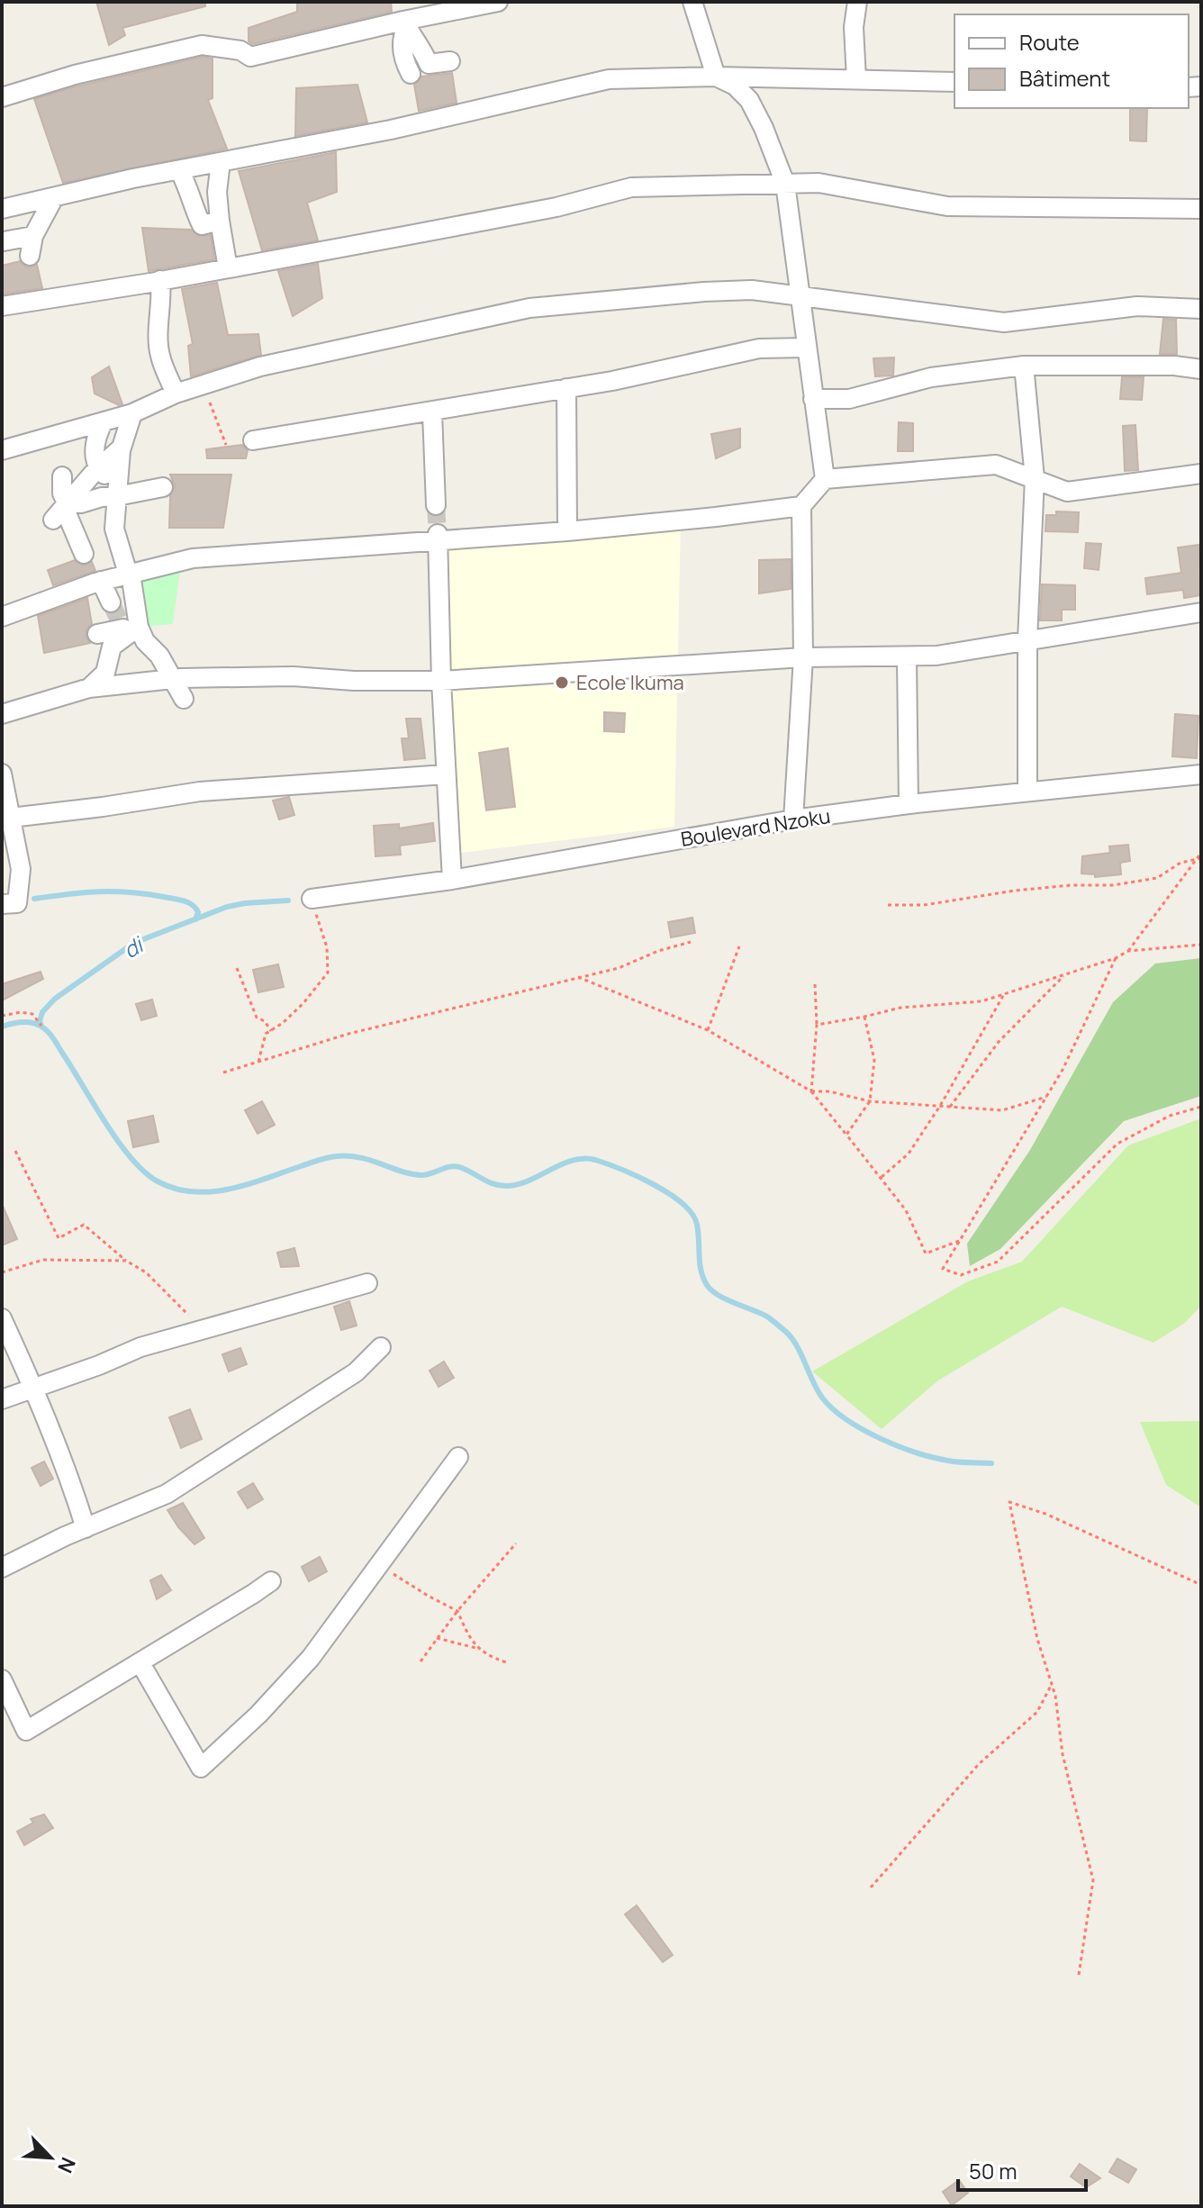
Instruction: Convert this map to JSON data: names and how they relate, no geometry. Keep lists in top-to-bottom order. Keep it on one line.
{"streets":{"street":["Boulevard Nzoku"]},"water":["di"],"places":["Ecole Ikuma"],"legend":["Route","Bâtiment"],"scale_bar":"50 m","north":"bottom right"}
